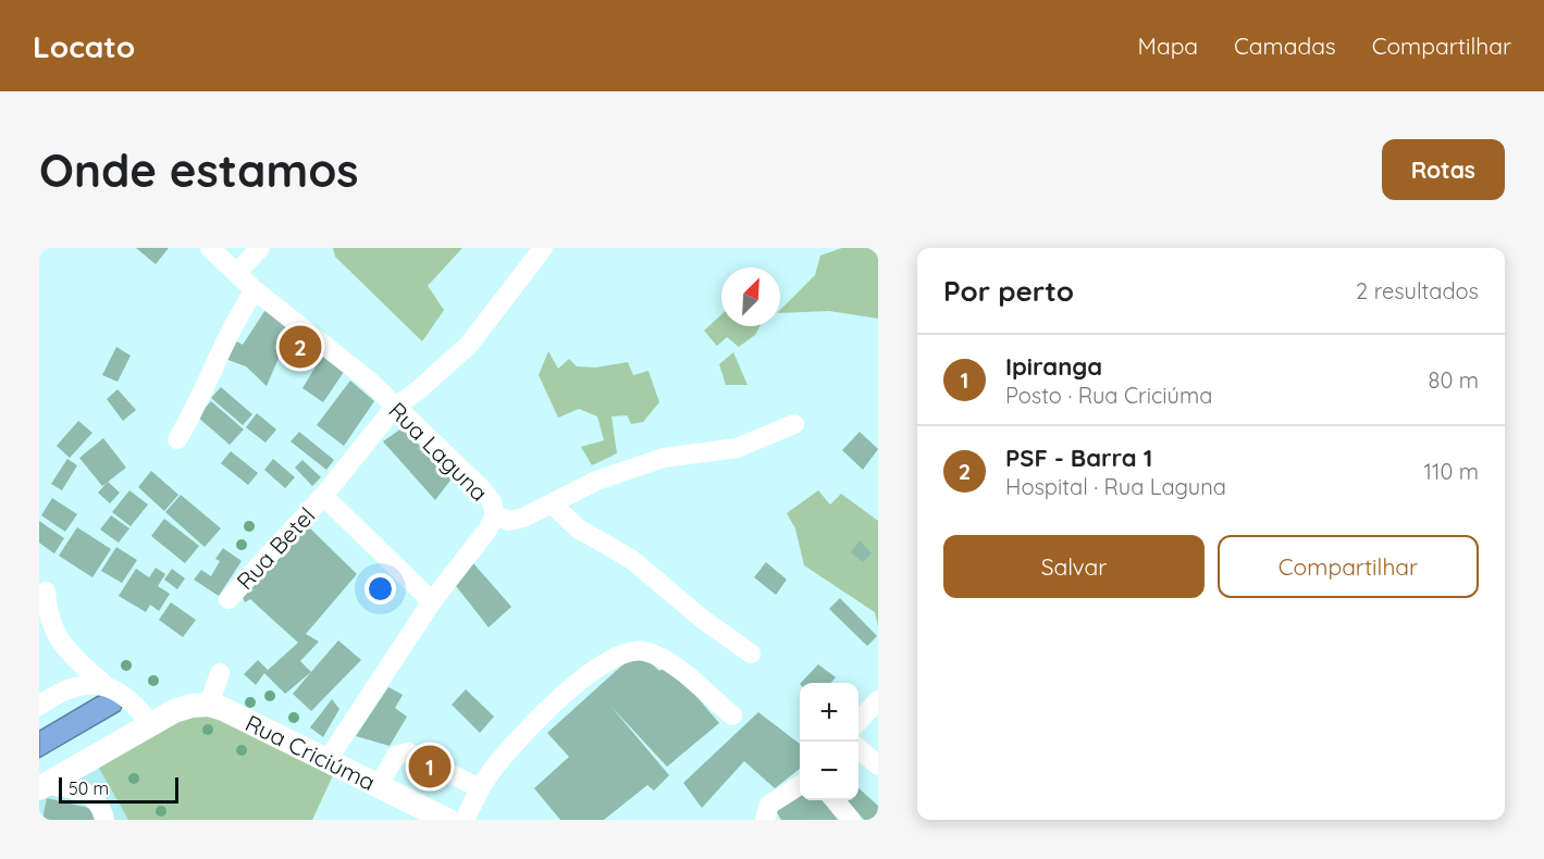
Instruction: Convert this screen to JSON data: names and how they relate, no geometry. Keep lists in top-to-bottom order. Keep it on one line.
{"streets":{"main road":["Rua Criciúma"],"street":["Rua Laguna","Rua Betel"]},"crossings":[["Rua Laguna","Rua Betel"],["Rua Laguna","Rua Criciúma"]],"scale_bar":"50 m","north":"top right","page":{"header":"Locato","nav":["Mapa","Camadas","Compartilhar"],"buttons":["Rotas",["Salvar","Compartilhar"]],"title":"Onde estamos","heading":["Por perto","2 resultados"],"pins":["2","1"],"list":[{"mark":"1","name":"Ipiranga","note":"Posto · Rua Criciúma","value":"80 m"},{"mark":"2","name":"PSF - Barra 1","note":"Hospital · Rua Laguna","value":"110 m"}],"map_buttons":["+","−"],"scale":"50 m"}}
